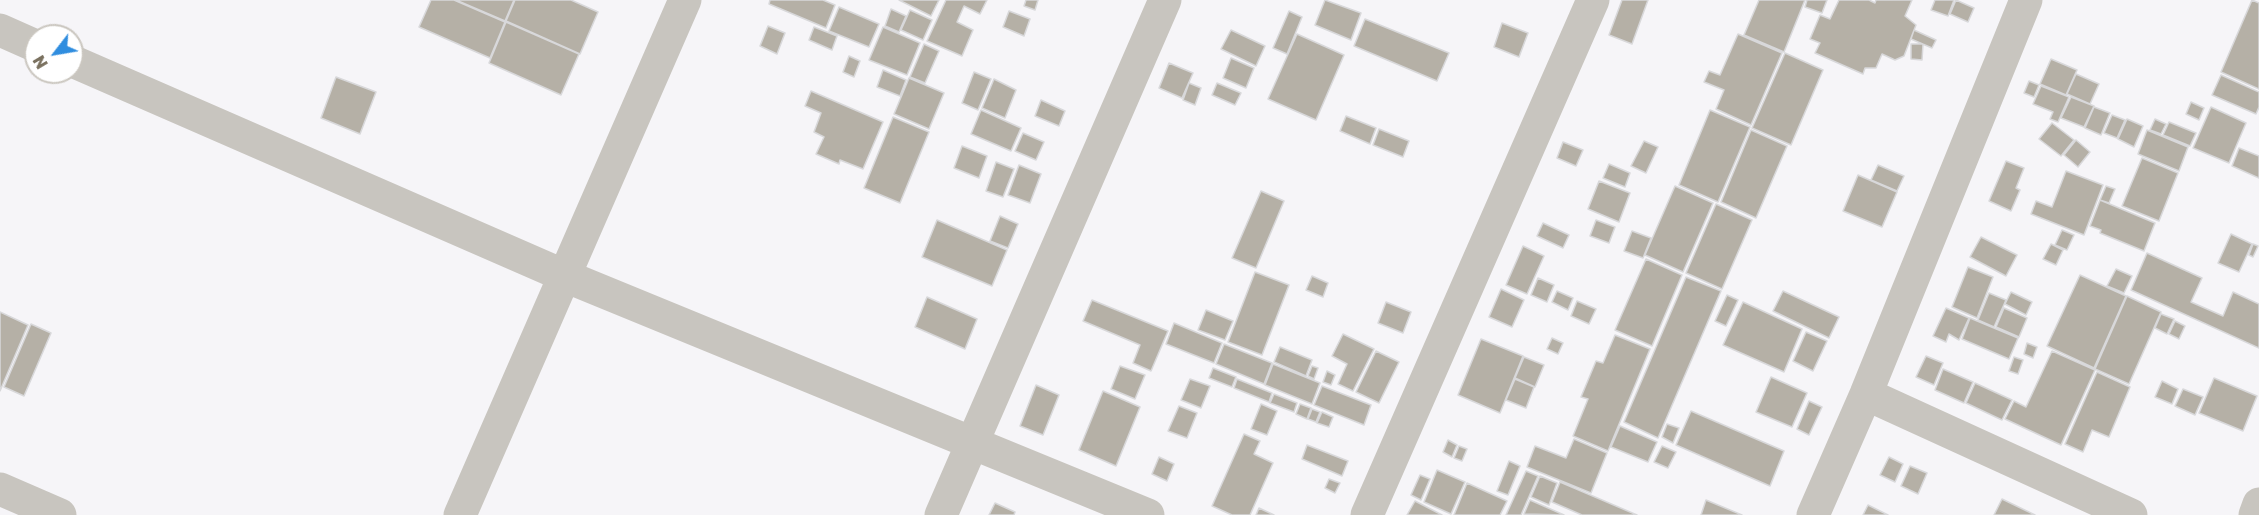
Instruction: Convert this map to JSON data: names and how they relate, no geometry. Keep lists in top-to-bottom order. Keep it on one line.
{"north":"bottom left"}
